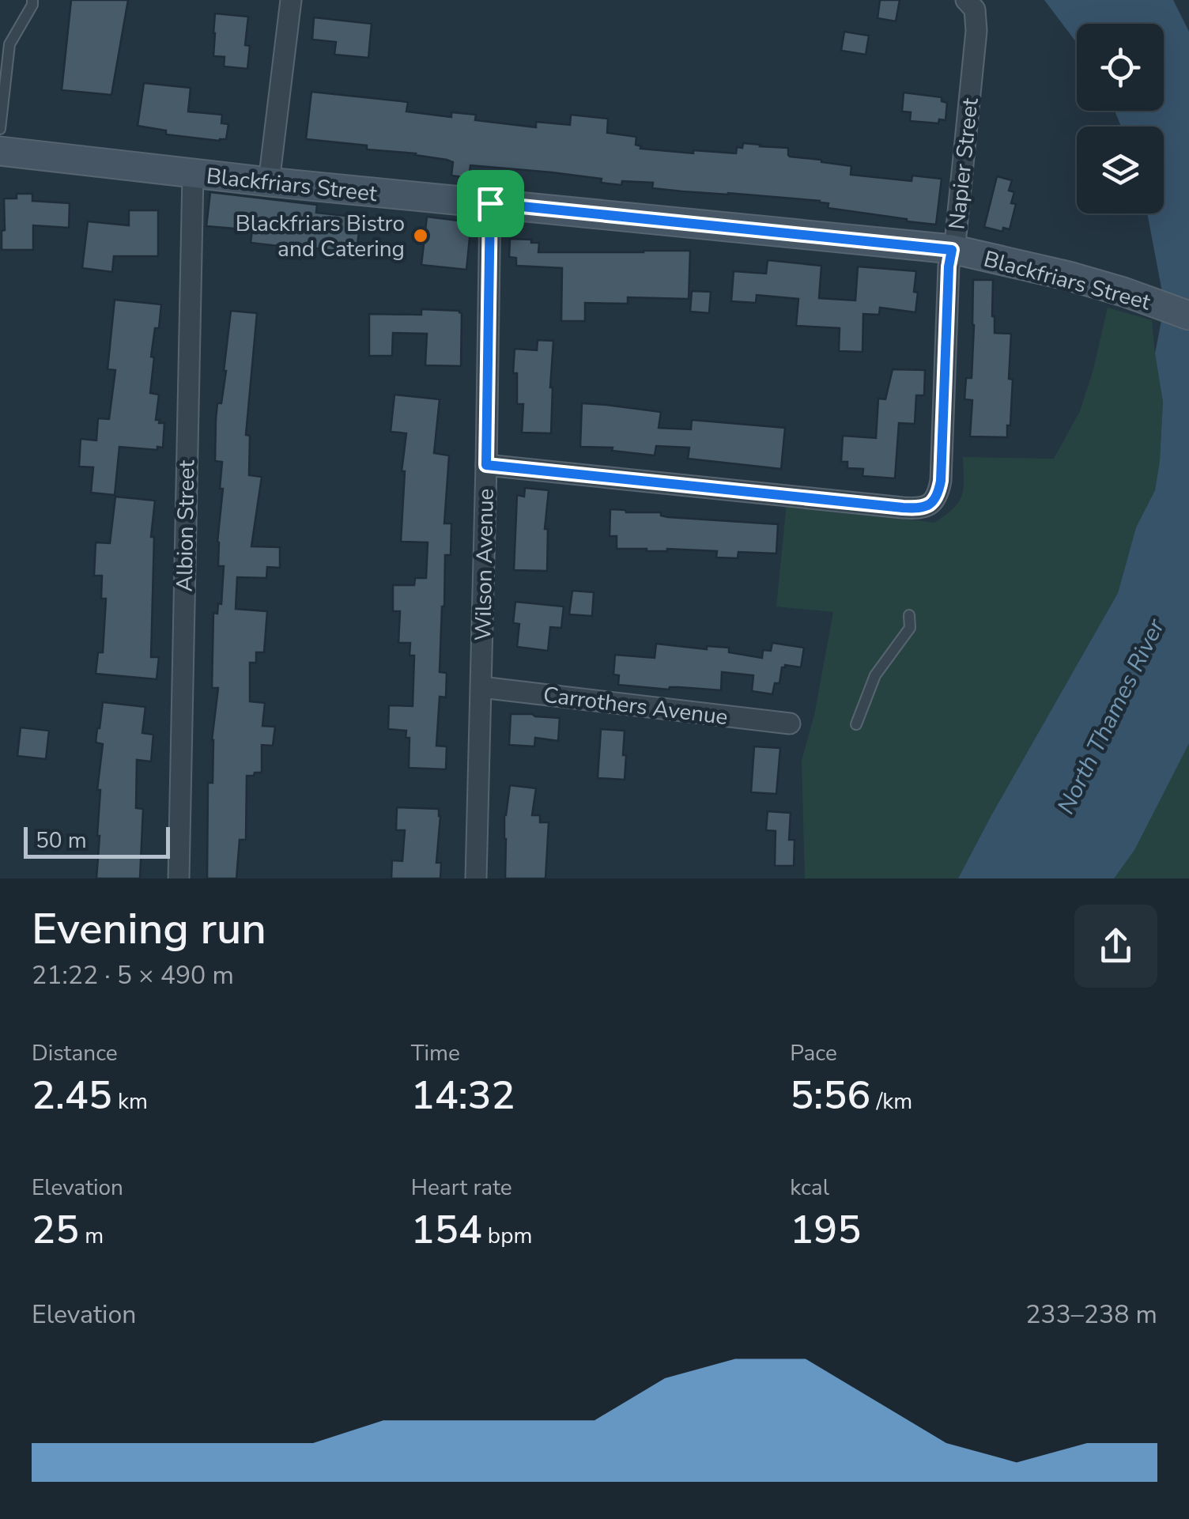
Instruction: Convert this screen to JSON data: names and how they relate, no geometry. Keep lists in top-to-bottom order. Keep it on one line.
{"streets":{"street":["Napier Street","Blackfriars Street","Albion Street","Wilson Avenue","Carrothers Avenue"]},"crossings":[["Napier Street","Blackfriars Street"],["Napier Street","Wilson Avenue"],["Blackfriars Street","Albion Street"],["Blackfriars Street","Wilson Avenue"],["Wilson Avenue","Carrothers Avenue"]],"water":["North Thames River"],"places":["Blackfriars Bistro and Catering"],"scale_bar":"50 m","page":{"scale":"50 m","heading":["Evening run","21:22 · 5 × 490 m"],"stats":[["Distance","2.45 km"],["Time","14:32"],["Pace","5:56 /km"],["Elevation","25 m"],["Heart rate","154 bpm"],["kcal","195"]],"chart":["Elevation","233–238 m"]}}
